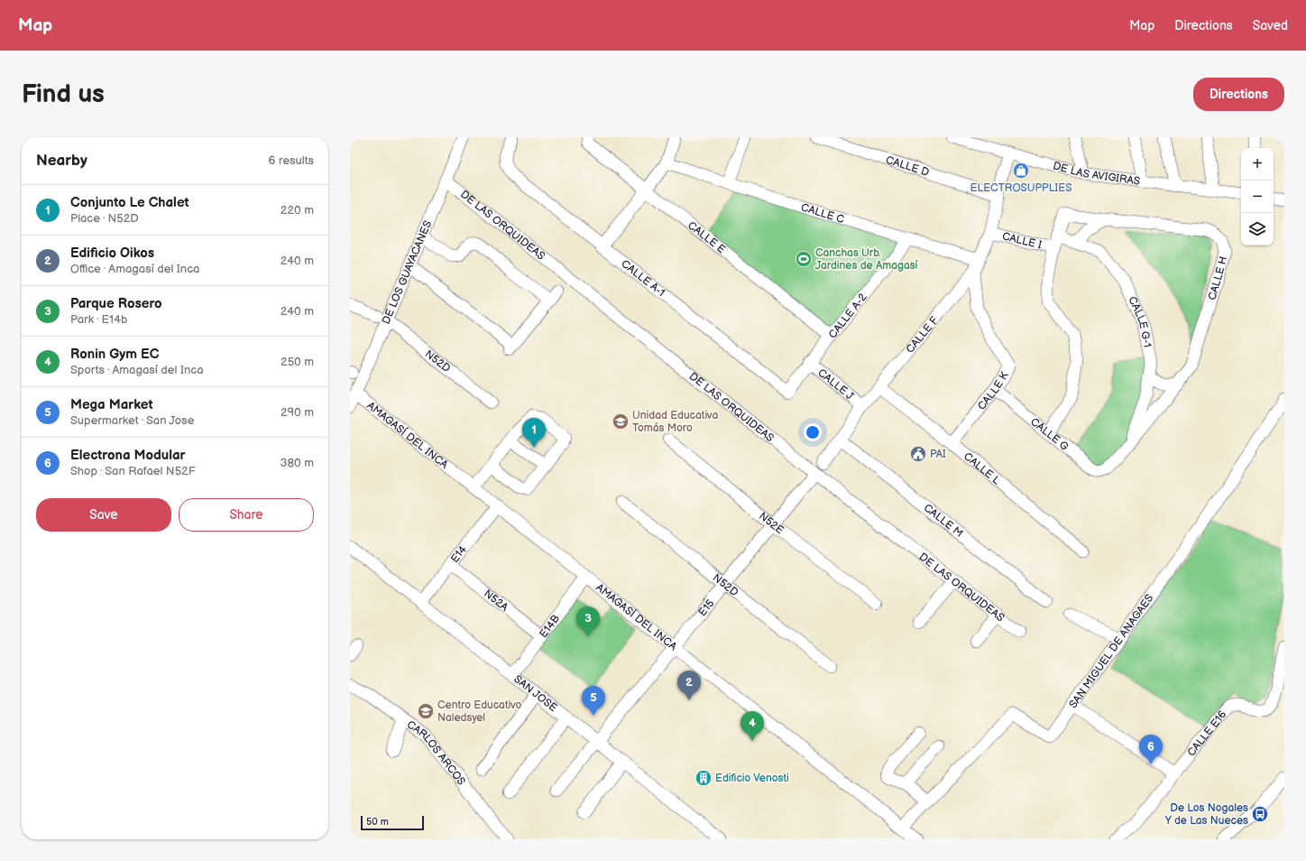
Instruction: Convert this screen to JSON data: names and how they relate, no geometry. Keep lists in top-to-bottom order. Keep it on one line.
{"streets":{"street":["CALLE D","DE LAS AVIGIRAS","CALLE C","DE LAS ORQUIDEAS","CALLE E","CALLE I","DE LOS GUAYACANES","CALLE A-1","CALLE H","CALLE A-2","CALLE G-1","CALLE F","N52D","CALLE J","CALLE K","CALLE G","AMAGASÍ DEL INCA","CALLE L","CALLE M","N52E","E14","N52A","E15","E14B","SAN MIGUEL DE ANAGAES","SAN JOSE","CALLE E16","CARLOS ARCOS"]},"crossings":[["CALLE D","CALLE F"],["DE LAS AVIGIRAS","CALLE F"],["CALLE C","CALLE A-2"],["CALLE C","CALLE F"],["DE LAS ORQUIDEAS","DE LOS GUAYACANES"],["DE LAS ORQUIDEAS","E15"],["CALLE E","CALLE A-2"],["CALLE I","CALLE H"],["CALLE I","CALLE G-1"],["CALLE I","CALLE F"],["DE LOS GUAYACANES","N52D"],["DE LOS GUAYACANES","AMAGASÍ DEL INCA"],["CALLE A-1","CALLE A-2"],["CALLE H","CALLE G-1"],["CALLE H","CALLE G"],["CALLE A-2","CALLE J"],["CALLE F","CALLE J"],["CALLE F","CALLE K"],["CALLE F","CALLE L"],["CALLE F","CALLE M"],["N52D","E15"],["CALLE K","CALLE G"],["CALLE K","CALLE L"],["AMAGASÍ DEL INCA","E14"],["AMAGASÍ DEL INCA","E15"],["AMAGASÍ DEL INCA","E14B"],["AMAGASÍ DEL INCA","SAN MIGUEL DE ANAGAES"],["N52E","E15"],["E14","N52A"],["E14","SAN JOSE"],["N52A","E14B"],["E15","SAN JOSE"],["E14B","SAN JOSE"]],"places":{"shop":["ELECTROSUPPLIES"],"sports":["Canchas Urb. Jardines de Amagasí"],"school or university":["Unidad Educativa Tomás Moro","Centro Educativo Naledsyel"],"public building":["PAI"],"building":["Edificio Venosti"],"bus stop":["De Los Nogales Y de Las Nueces"]},"scale_bar":"50 m","page":{"header":"Map","nav":["Map","Directions","Saved"],"buttons":["Directions",["Save","Share"]],"title":"Find us","heading":["Nearby","6 results"],"map_buttons":["+","−"],"list":[{"mark":"1","name":"Conjunto Le Chalet","note":"Place · N52D","value":"220 m"},{"mark":"2","name":"Edificio Oikos","note":"Office · Amagasí del Inca","value":"240 m"},{"mark":"3","name":"Parque Rosero","note":"Park · E14b","value":"240 m"},{"mark":"4","name":"Ronin Gym EC","note":"Sports · Amagasí del Inca","value":"250 m"},{"mark":"5","name":"Mega Market","note":"Supermarket · San Jose","value":"290 m"},{"mark":"6","name":"Electrona Modular","note":"Shop · San Rafael N52F","value":"380 m"}],"pins":["1","3","2","5","4","6"],"scale":"50 m"}}
